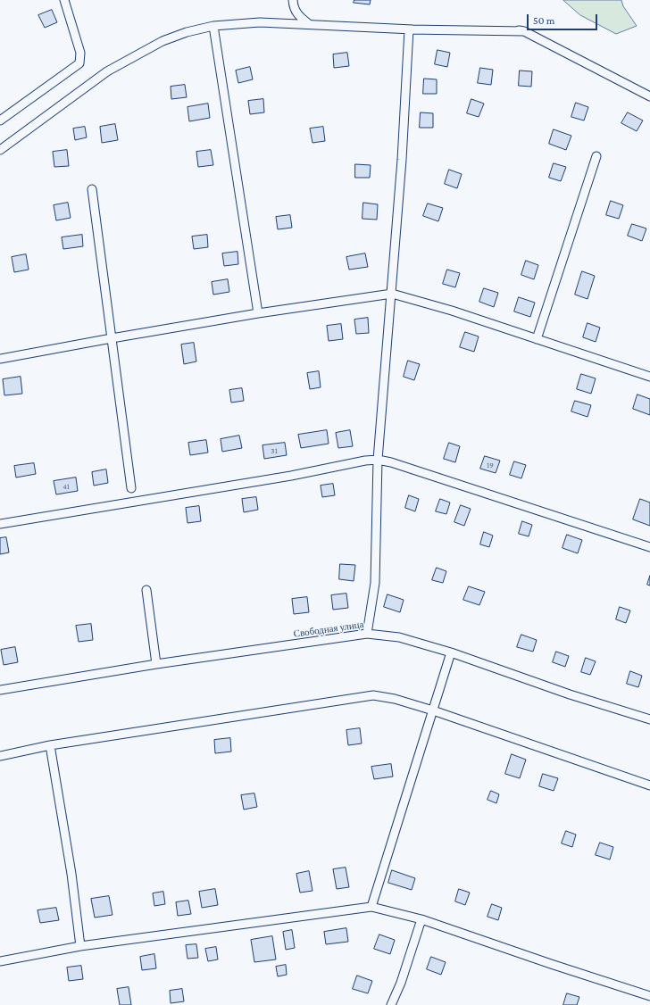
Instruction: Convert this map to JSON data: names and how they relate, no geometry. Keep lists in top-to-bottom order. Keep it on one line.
{"streets":{"street":["Свободная улица"]},"house_numbers":["31","19","41"],"scale_bar":"50 m"}
